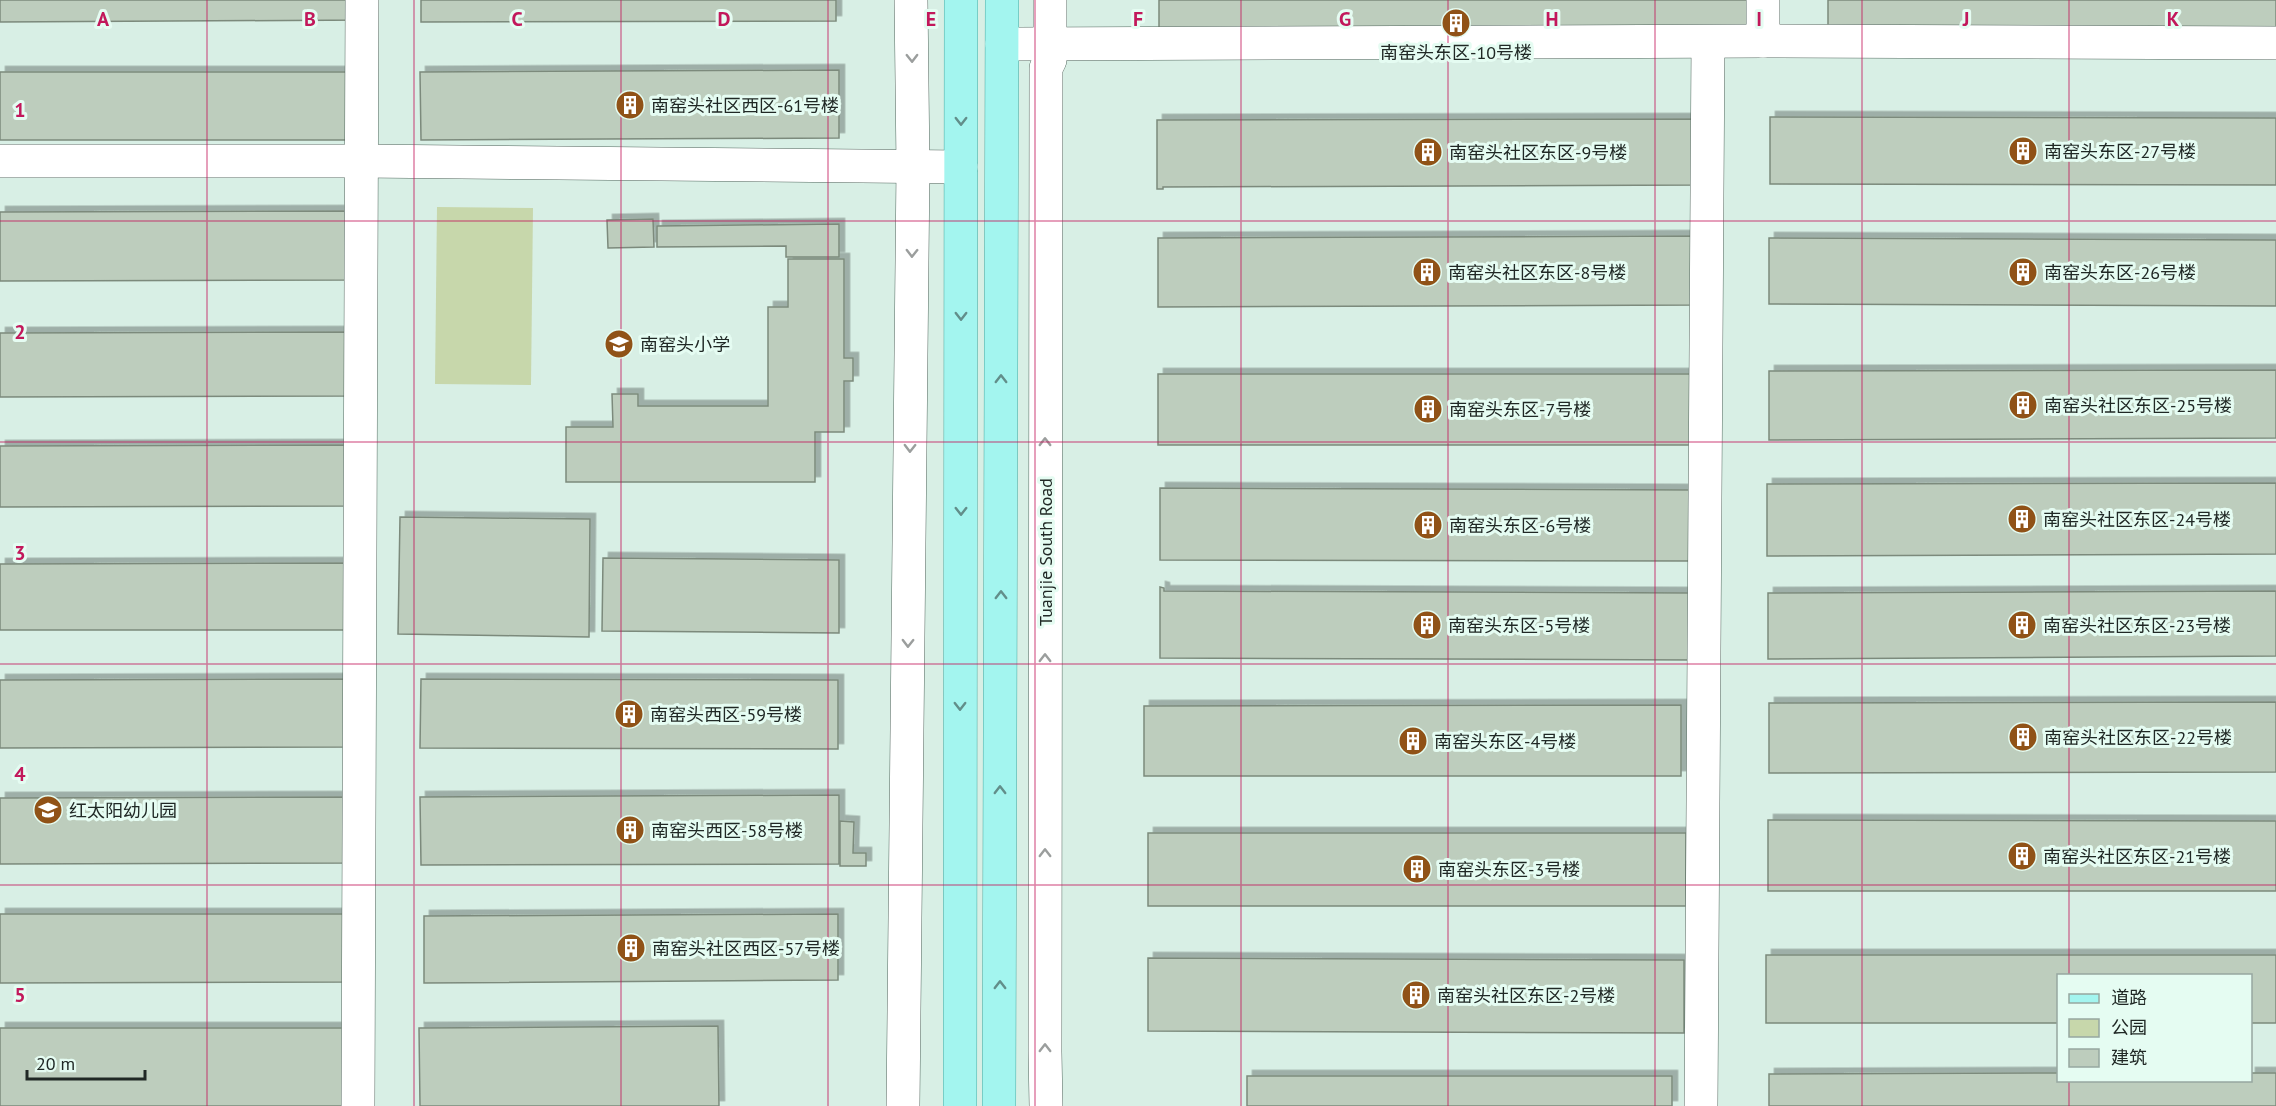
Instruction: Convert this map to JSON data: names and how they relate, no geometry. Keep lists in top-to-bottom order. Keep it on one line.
{"streets":{"street":["Tuanjie South Road"]},"places":{"building":["南窑头东区-10号楼","南窑头社区西区-61号楼","南窑头东区-27号楼","南窑头社区东区-9号楼","南窑头社区东区-8号楼","南窑头东区-26号楼","南窑头社区东区-25号楼","南窑头东区-7号楼","南窑头社区东区-24号楼","南窑头东区-6号楼","南窑头东区-5号楼","南窑头社区东区-23号楼","南窑头西区-59号楼","南窑头社区东区-22号楼","南窑头东区-4号楼","南窑头西区-58号楼","南窑头社区东区-21号楼","南窑头东区-3号楼","南窑头社区西区-57号楼","南窑头社区东区-2号楼"],"school or university":["南窑头小学","红太阳幼儿园"]},"legend":["道路","公园","建筑"],"scale_bar":"20 m","grid":{"columns":["A","B","C","D","E","F","G","H","I","J","K"],"rows":["1","2","3","4","5"]}}
